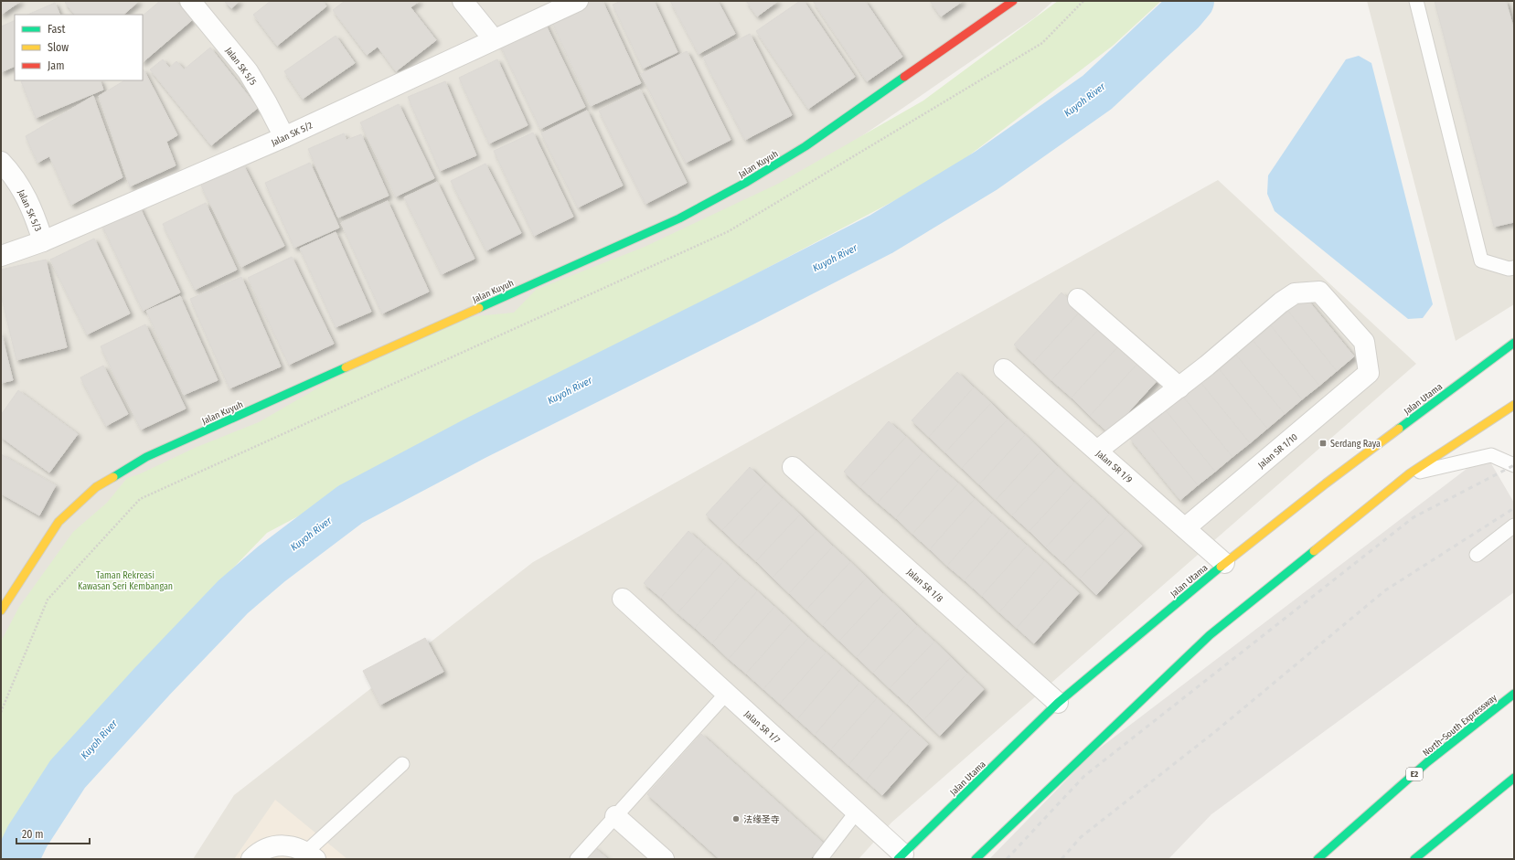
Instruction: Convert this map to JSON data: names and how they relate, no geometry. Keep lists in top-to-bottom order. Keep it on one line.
{"streets":{"main road":["Jalan Kuyuh","Jalan Utama","North–South Expressway","E2"],"street":["Jalan SK 5/5","Jalan SK 5/2","Jalan SK 5/3","Jalan SR 1/10","Jalan SR 1/9","Jalan SR 1/8","Jalan SR 1/7"]},"crossings":[["Jalan SK 5/5","Jalan SK 5/2"],["Jalan SK 5/2","Jalan SK 5/3"],["Jalan Utama","Jalan SR 1/9"],["Jalan Utama","Jalan SR 1/8"],["Jalan Utama","Jalan SR 1/7"],["Jalan SR 1/10","Jalan SR 1/9"]],"water":["Kuyoh River"],"parks":["Taman Rekreasi Kawasan Seri Kembangan"],"places":{"transit":["Serdang Raya"],"other":["法缘圣寺"]},"legend":["Fast","Slow","Jam"],"scale_bar":"20 m"}
